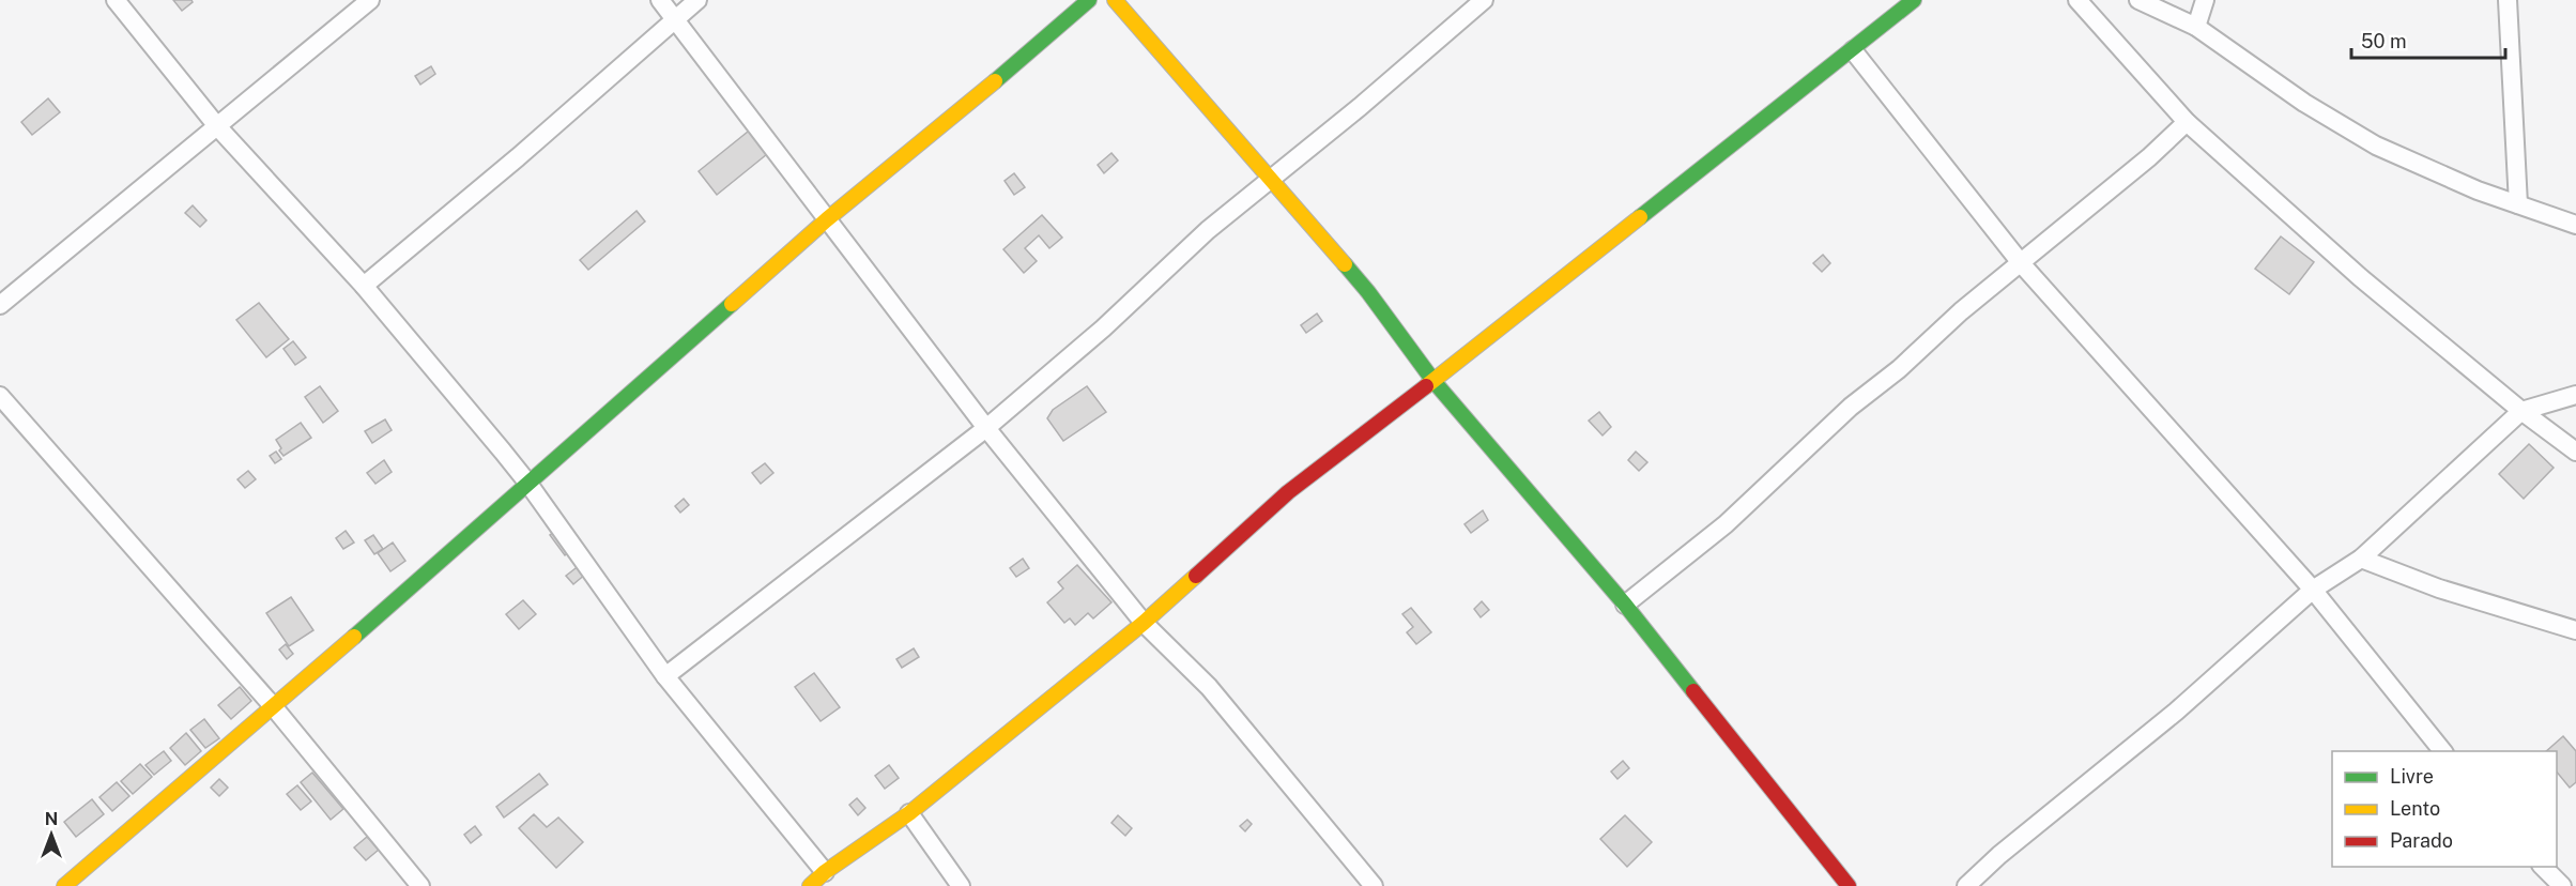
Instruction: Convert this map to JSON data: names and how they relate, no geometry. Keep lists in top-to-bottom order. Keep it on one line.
{"legend":["Livre","Lento","Parado"],"scale_bar":"50 m","north":"top"}
